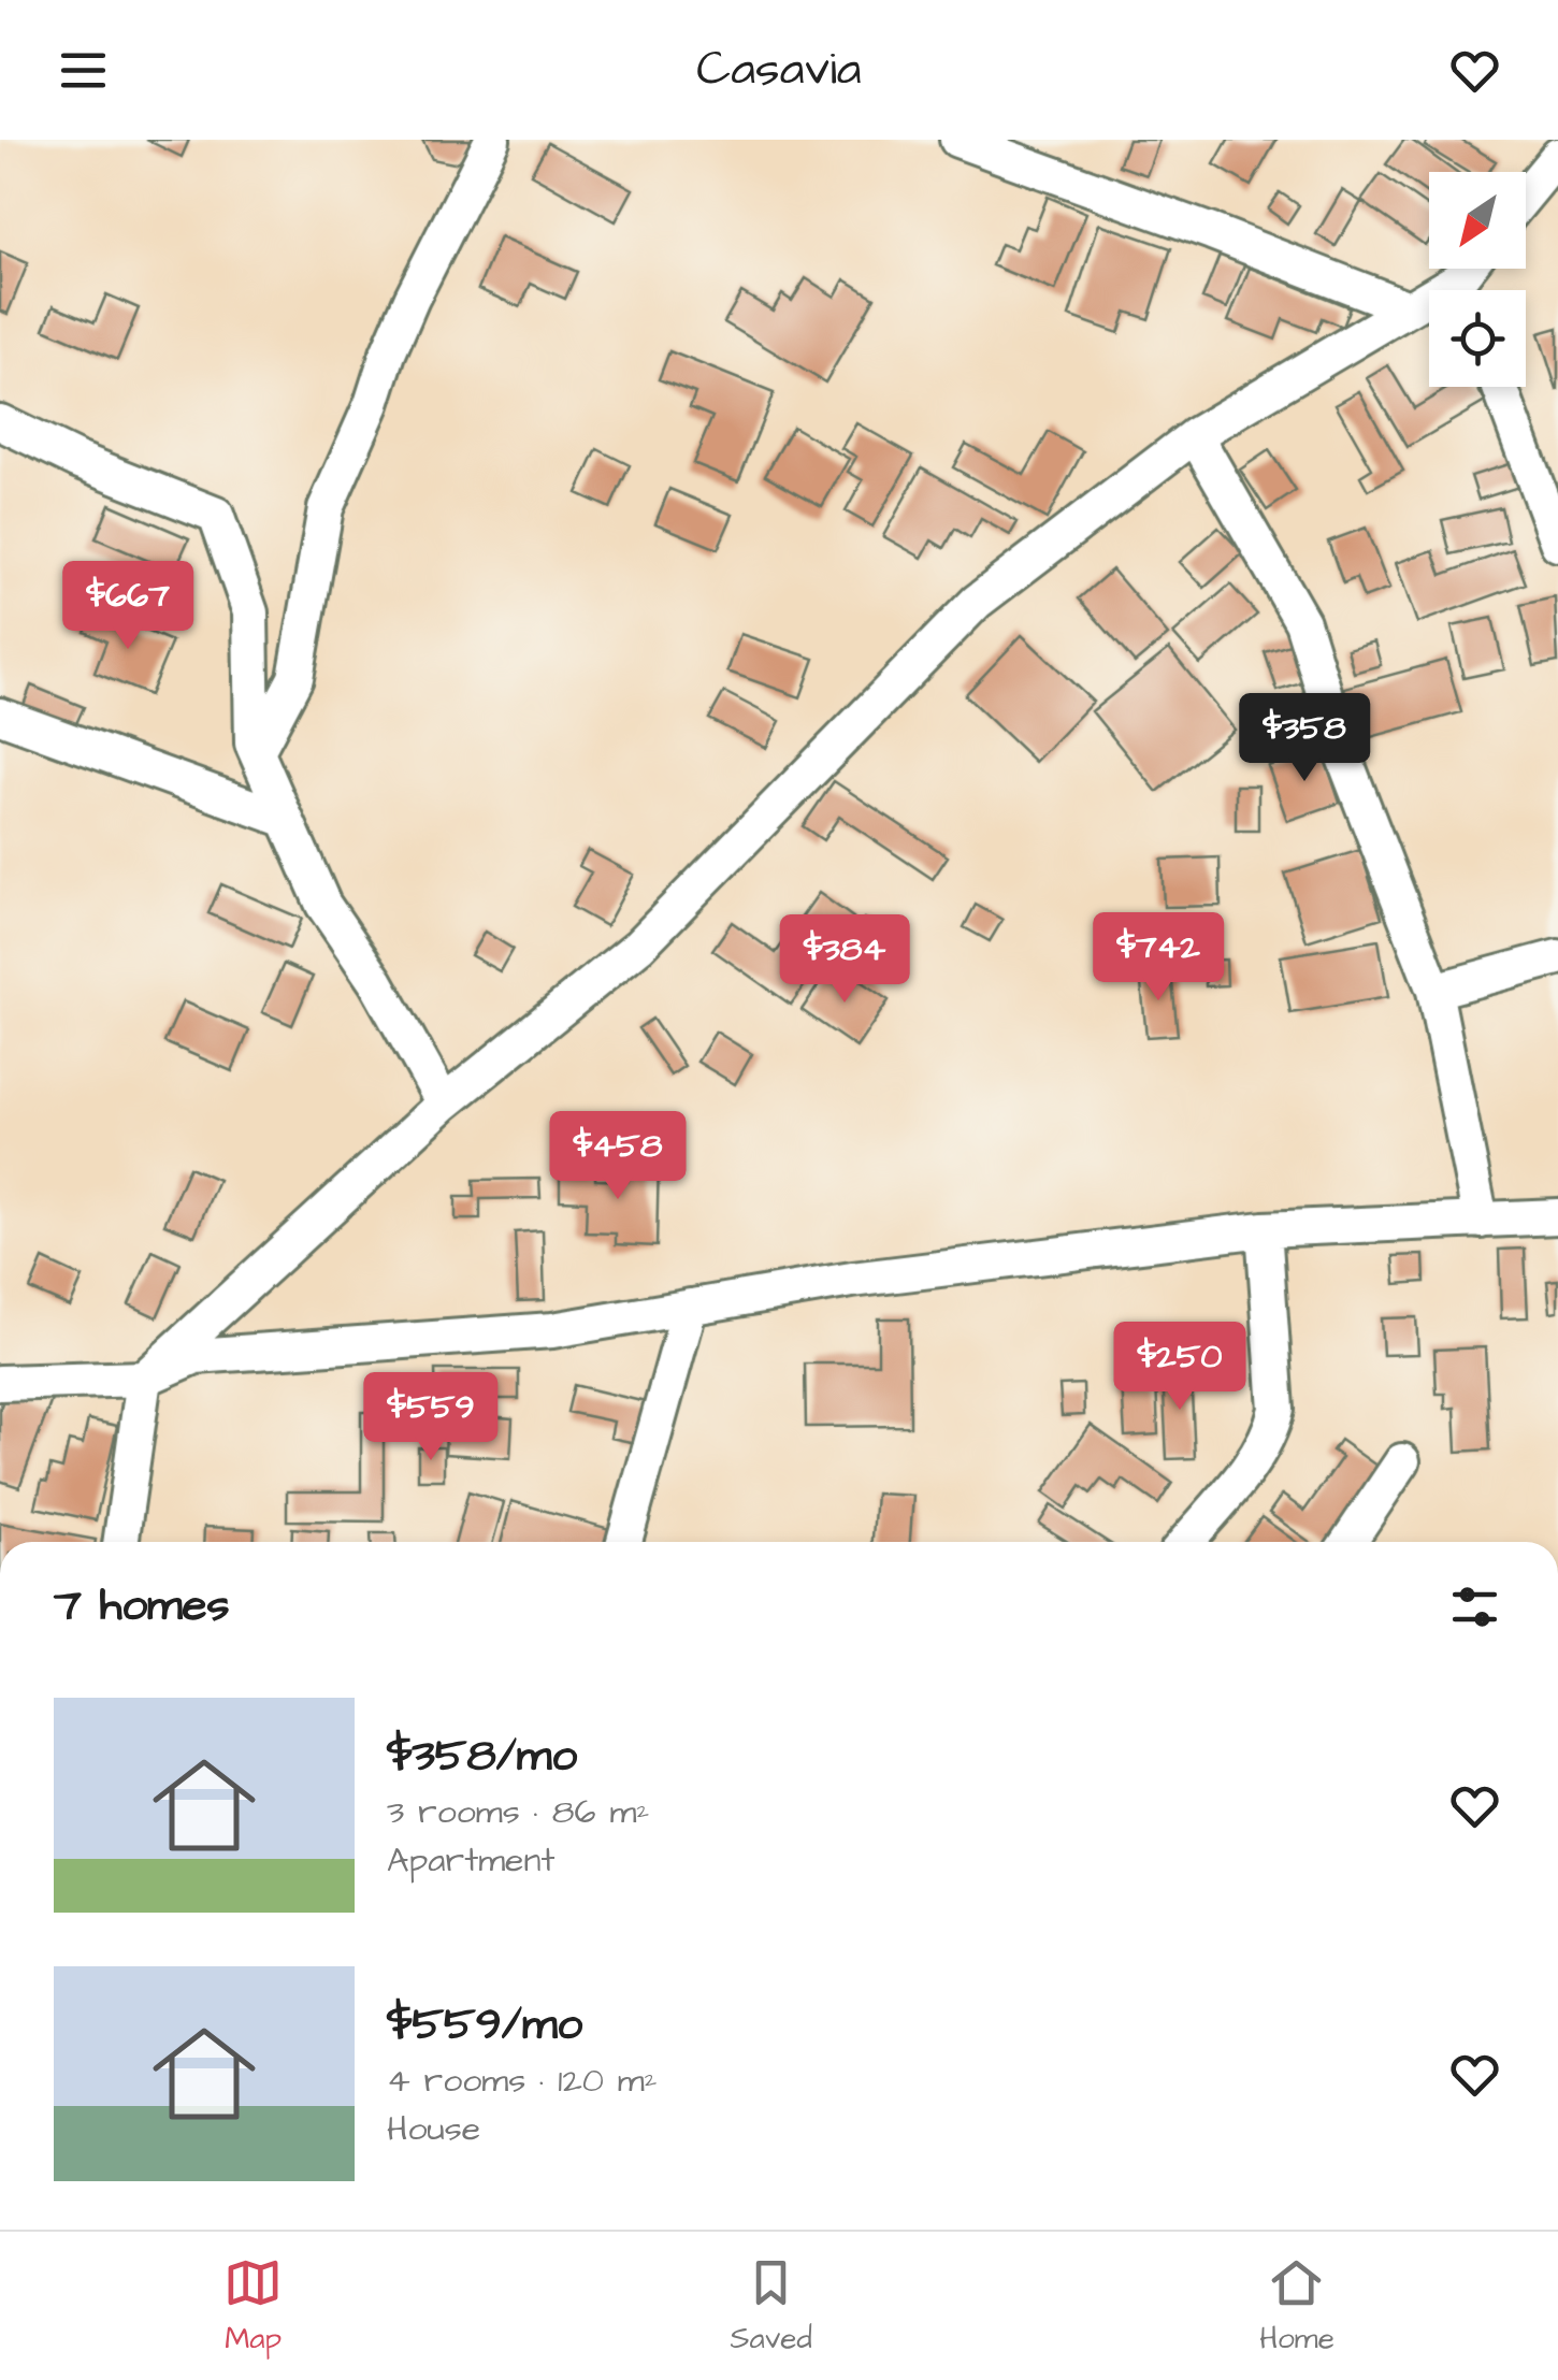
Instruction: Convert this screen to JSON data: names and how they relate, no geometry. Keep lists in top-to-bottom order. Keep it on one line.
{"north":"bottom left","page":{"header":"Casavia","price":["$667","$358","$742","$384","$458","$250","$559"],"heading":"7 homes","list":[{"name":"$358/mo","note":"3 rooms · 86 m² · Apartment"},{"name":"$559/mo","note":"4 rooms · 120 m² · House"}],"tabs":["Map","Saved","Home"]}}
